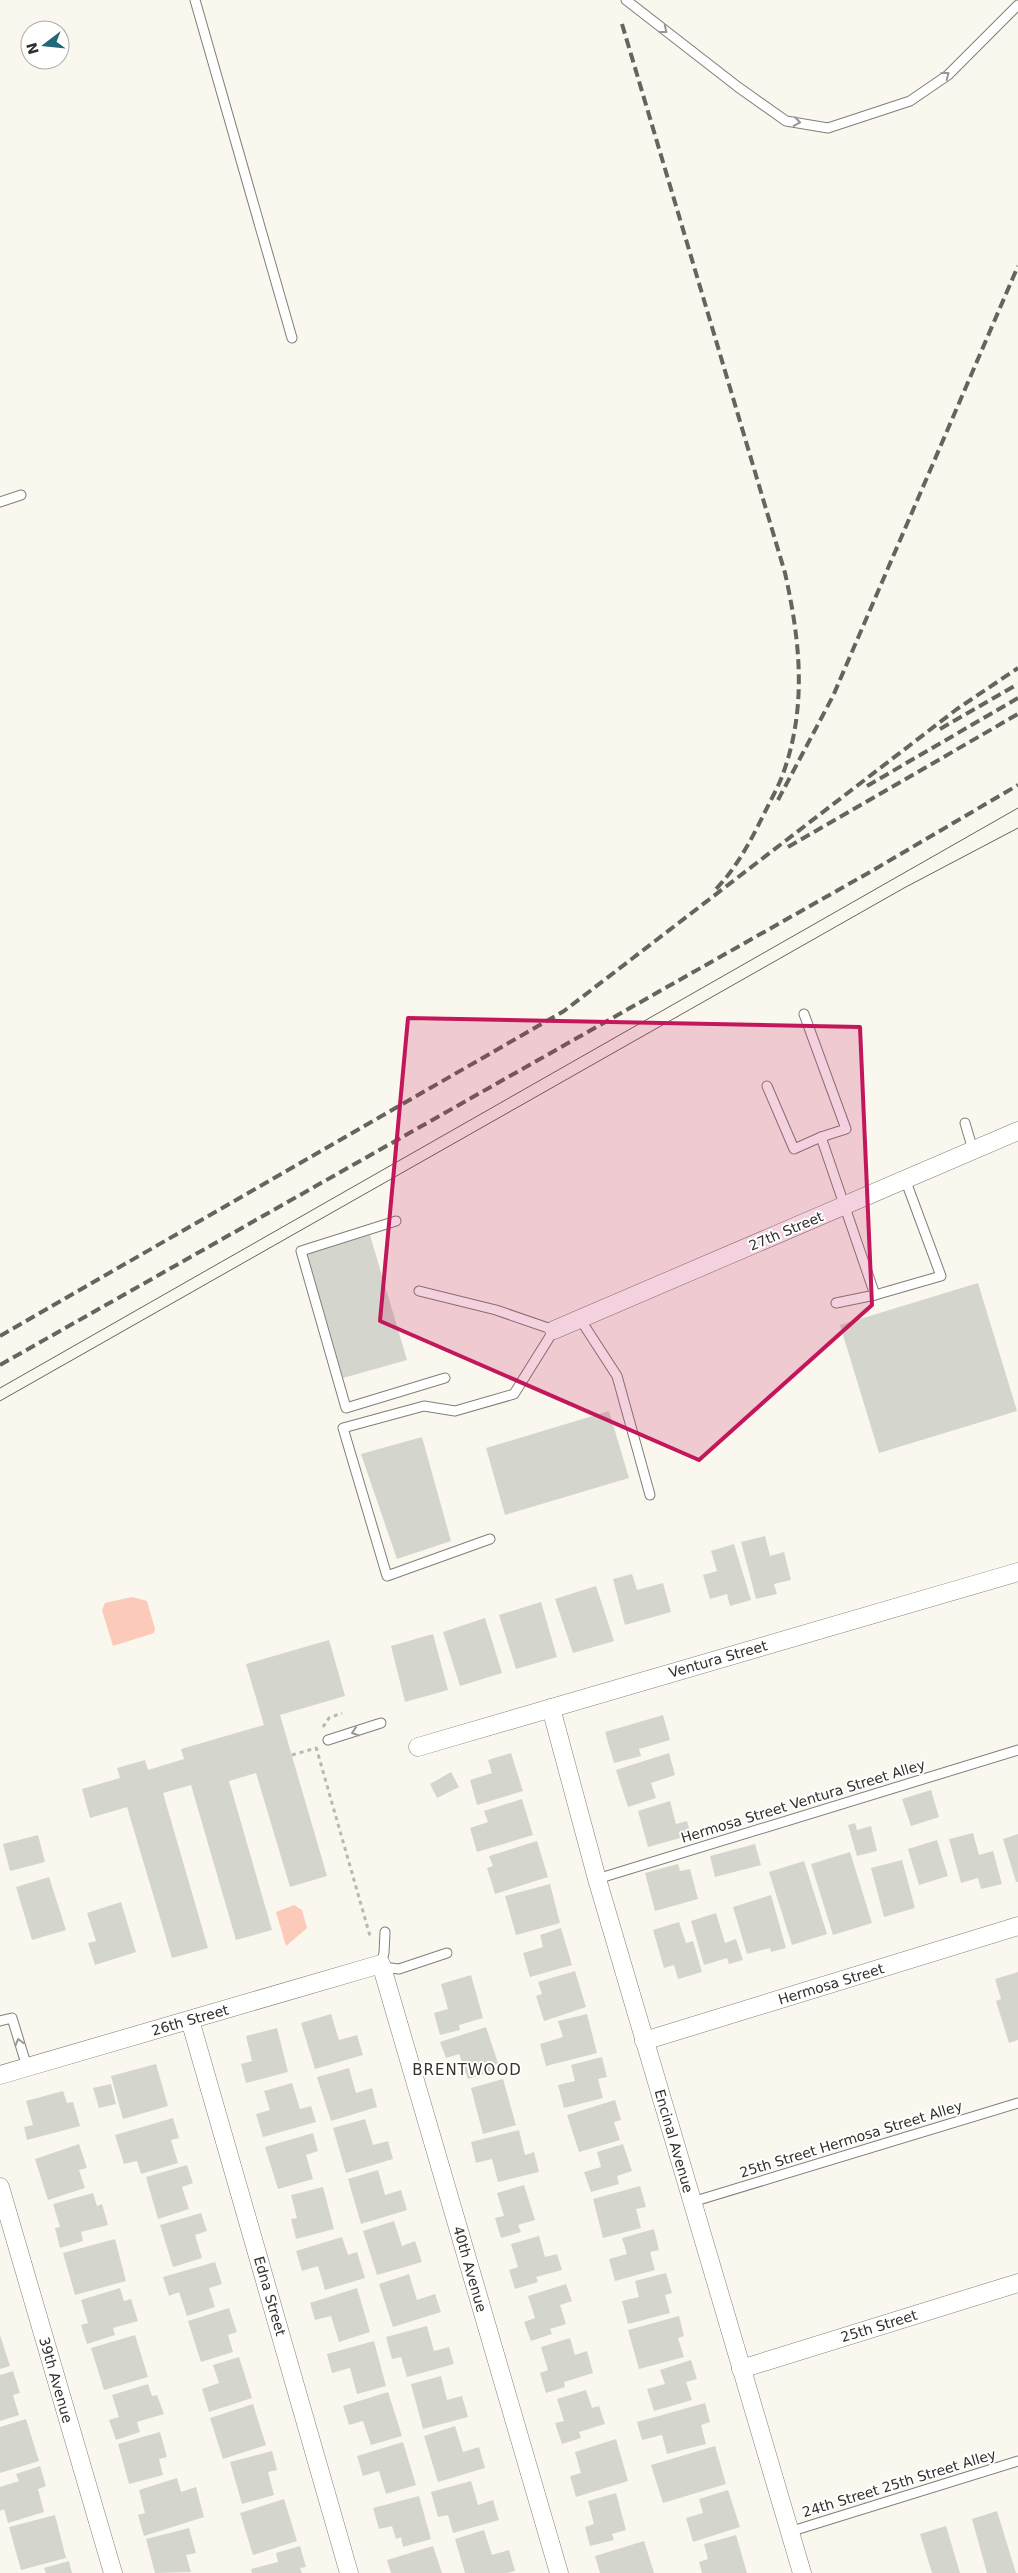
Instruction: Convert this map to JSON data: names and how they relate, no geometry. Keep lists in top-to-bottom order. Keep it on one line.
{"streets":{"street":["27th Street","Ventura Street","Hermosa Street","26th Street","Encinal Avenue","40th Avenue","Edna Street","25th Street","39th Avenue"],"lane":["Hermosa Street Ventura Street Alley","25th Street Hermosa Street Alley","24th Street 25th Street Alley"]},"crossings":[["Ventura Street","Encinal Avenue"],["Hermosa Street Ventura Street Alley","Encinal Avenue"],["Hermosa Street","Encinal Avenue"],["26th Street","40th Avenue"],["26th Street","Edna Street"],["25th Street Hermosa Street Alley","Encinal Avenue"],["Encinal Avenue","25th Street"],["Encinal Avenue","24th Street 25th Street Alley"]],"districts":["BRENTWOOD"],"north":"left"}
